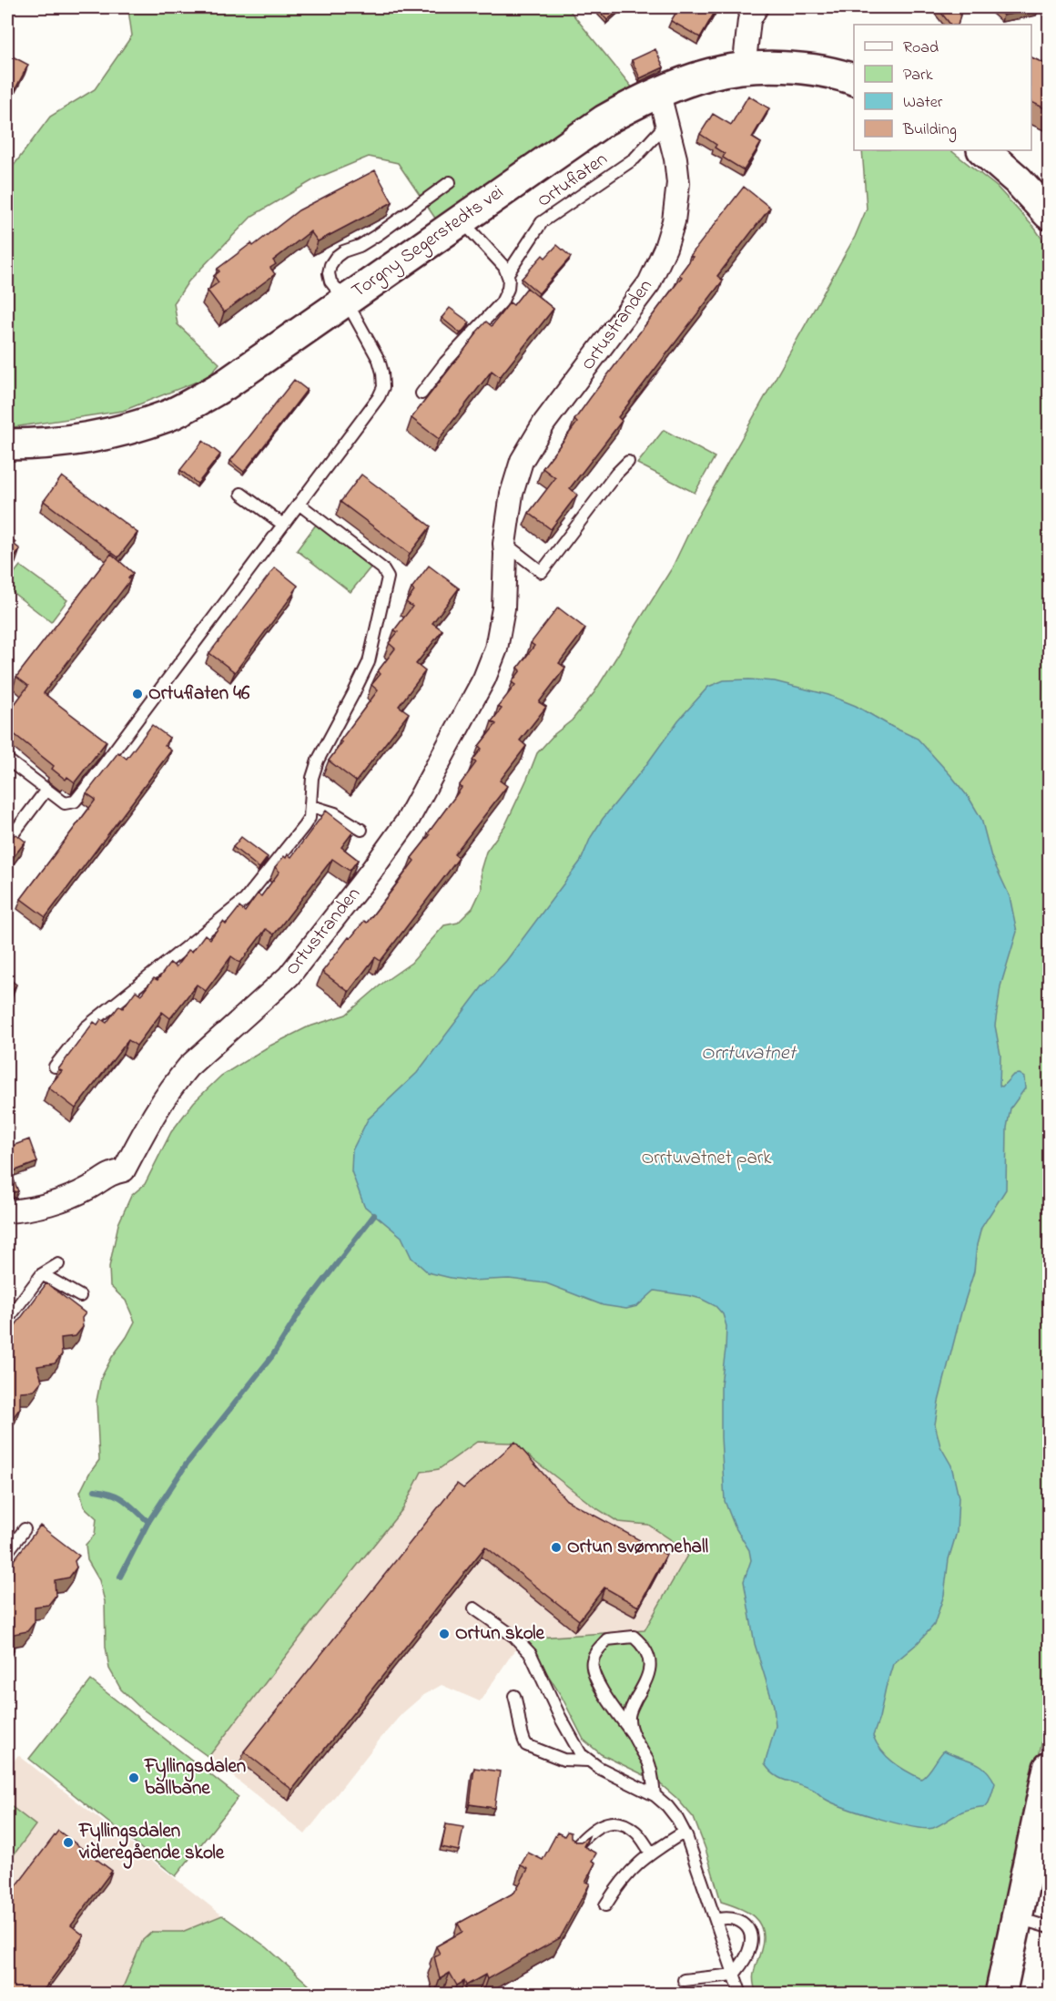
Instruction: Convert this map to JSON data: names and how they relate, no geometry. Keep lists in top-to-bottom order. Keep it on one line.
{"streets":{"main road":["Torgny Segerstedts vei"],"street":["Ortustranden"],"lane":["Ortuflaten"]},"crossings":[["Ortuflaten","Ortustranden"],["Torgny Segerstedts vei","Ortustranden"]],"water":["Orrtuvatnet"],"parks":["Orrtuvatnet park"],"places":["Ortuflaten 46","Ortun svømmehall","Ortun skole","Fyllingsdalen ballbane","Fyllingsdalen videregående skole"],"legend":["Road","Park","Water","Building"]}
